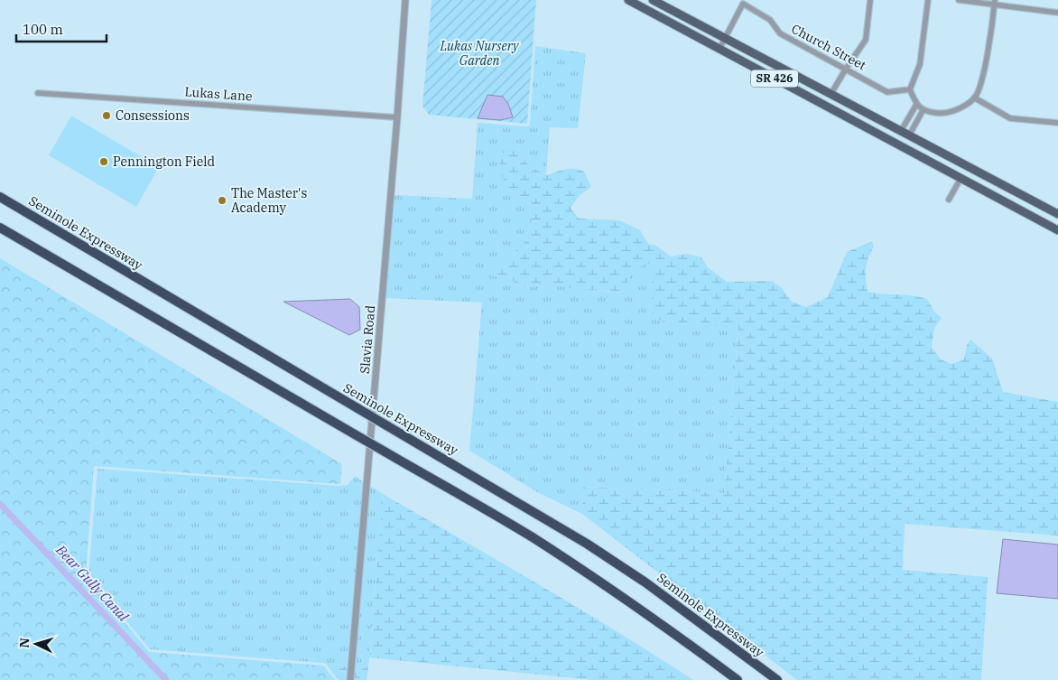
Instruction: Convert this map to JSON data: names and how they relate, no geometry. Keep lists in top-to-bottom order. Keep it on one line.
{"streets":{"highway":["Seminole Expressway"],"main road":["SR 426"],"street":["Church Street","Lukas Lane","Slavia Road"]},"crossings":[["Church Street","SR 426"],["Lukas Lane","Slavia Road"]],"water":["Bear Gully Canal"],"parks":["Lukas Nursery Garden"],"places":["Consessions","Pennington Field","The Master's Academy"],"scale_bar":"100 m","north":"left"}
